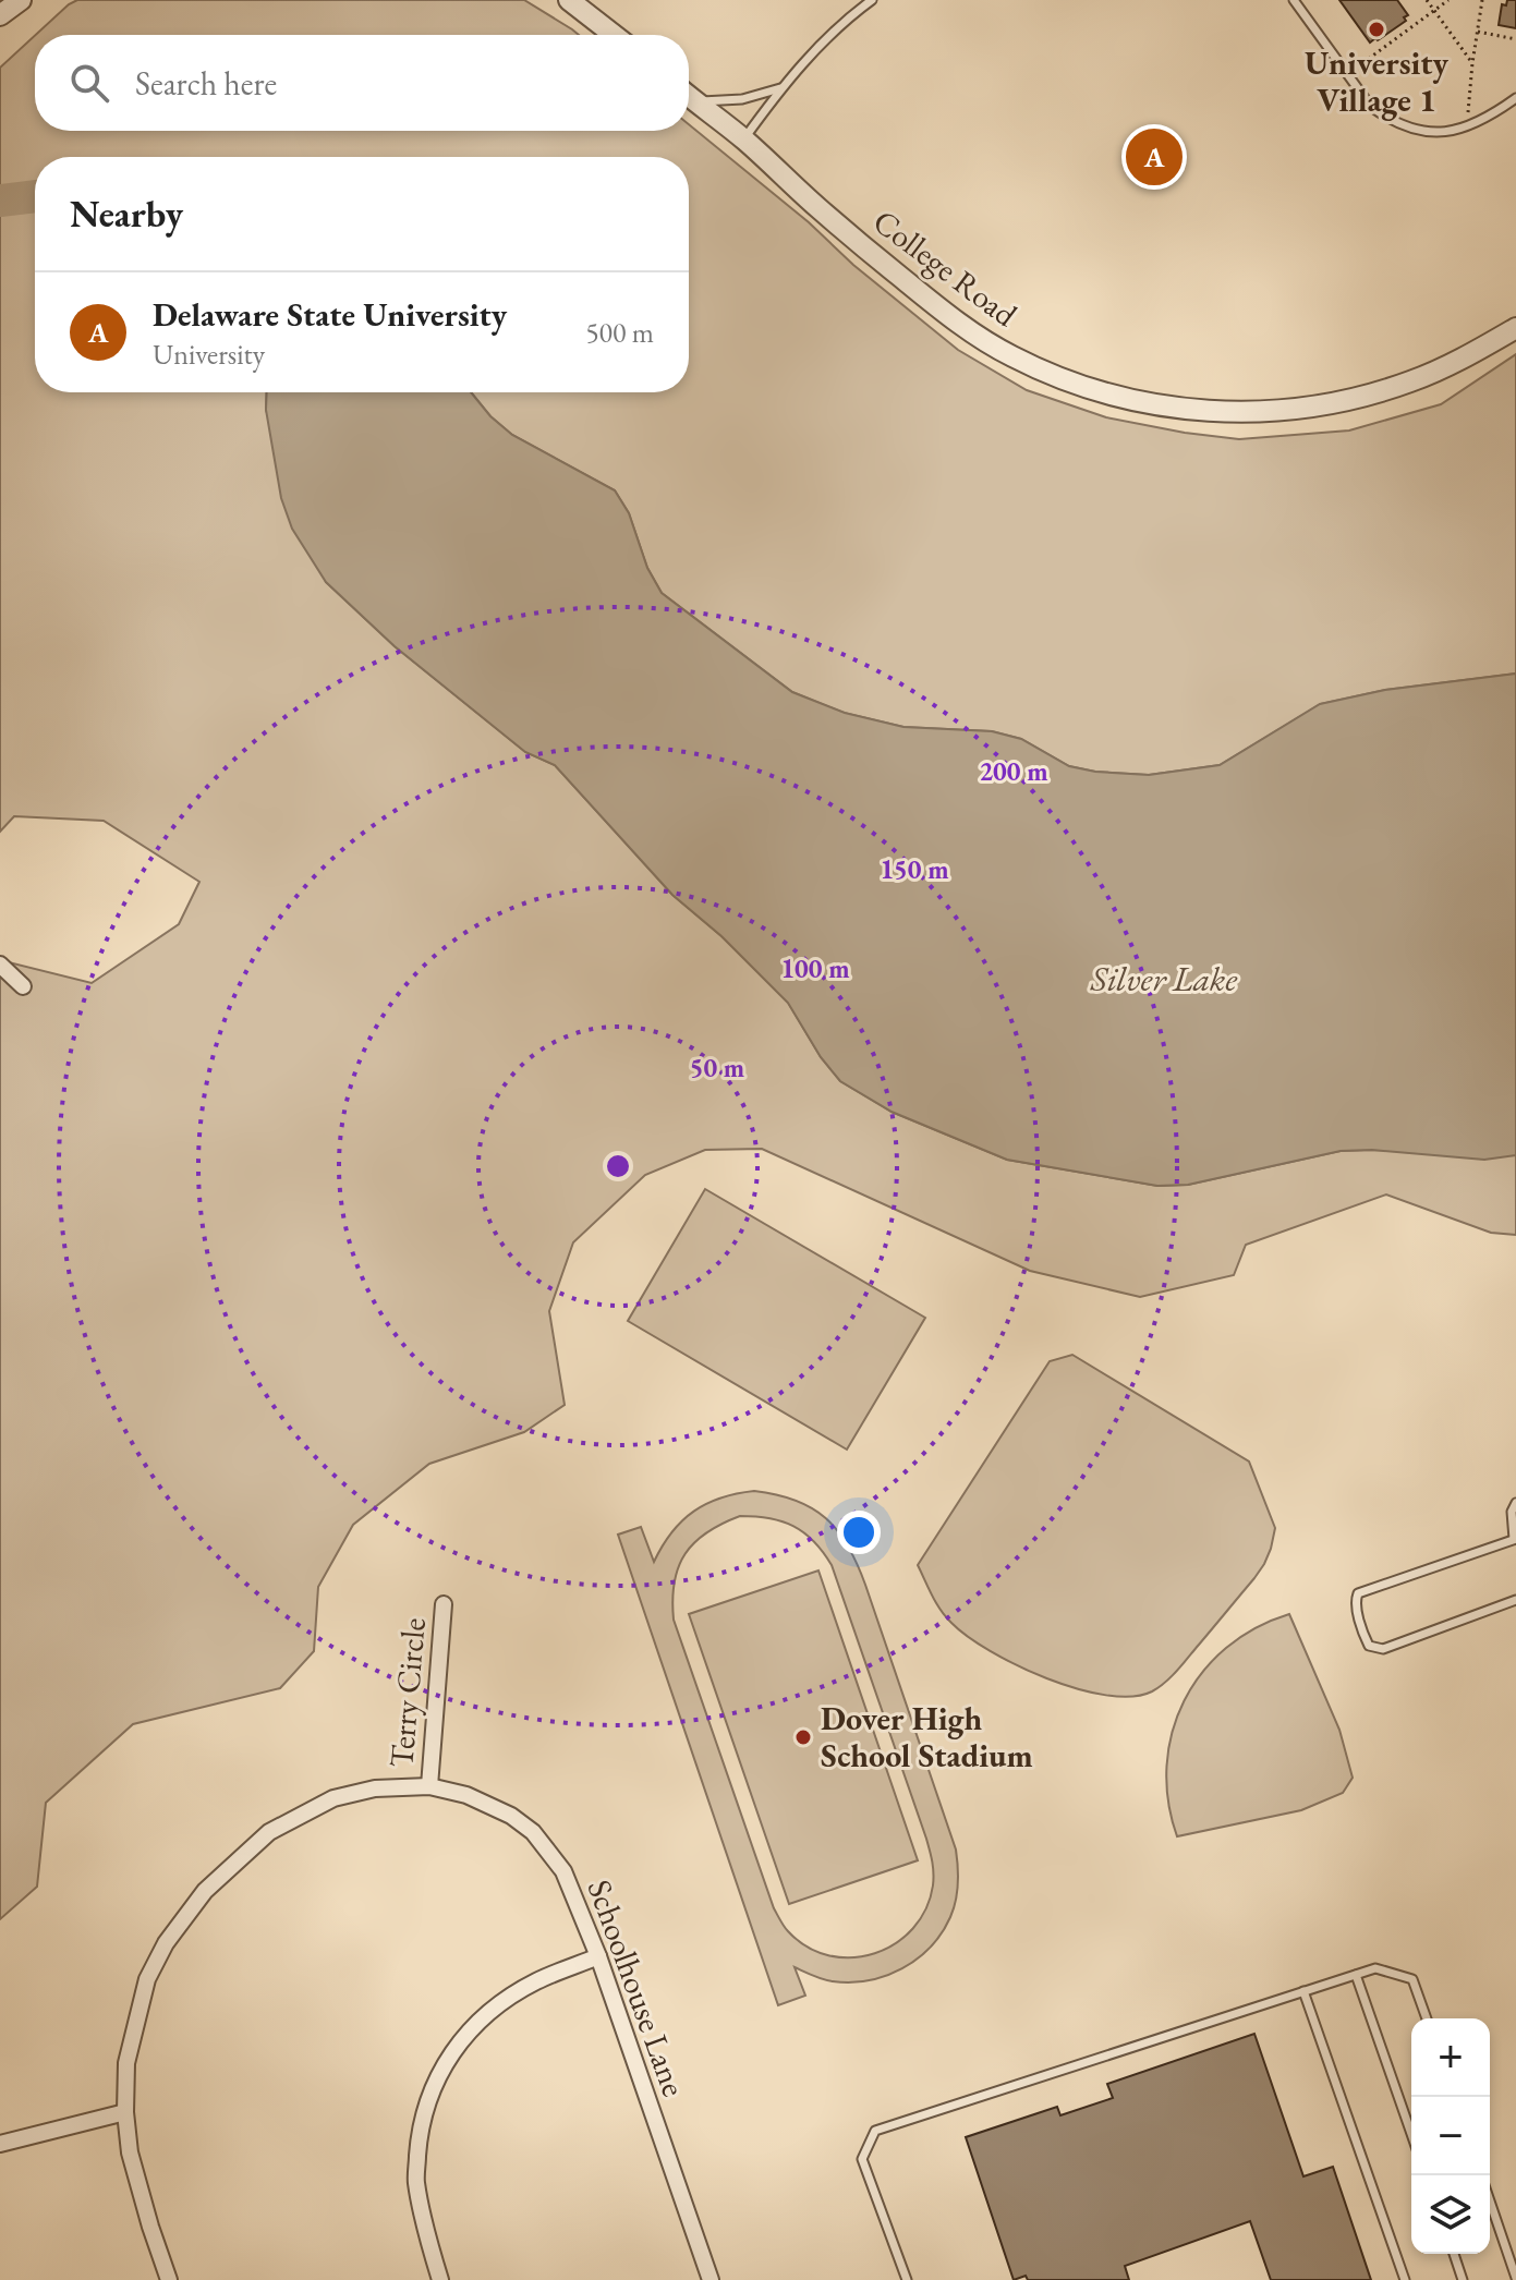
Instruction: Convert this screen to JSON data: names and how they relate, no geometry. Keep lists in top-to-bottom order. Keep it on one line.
{"streets":{"street":["College Road","Terry Circle","Schoolhouse Lane"]},"crossings":[["Terry Circle","Schoolhouse Lane"]],"water":["Silver Lake"],"places":["University Village 1","Dover High School Stadium"],"page":{"search":"Search here","pins":"A","heading":"Nearby","list":[{"mark":"A","name":"Delaware State University","note":"University","value":"500 m"}],"map_buttons":["+","−"]},"rings":["200 m","150 m","100 m","50 m"]}
